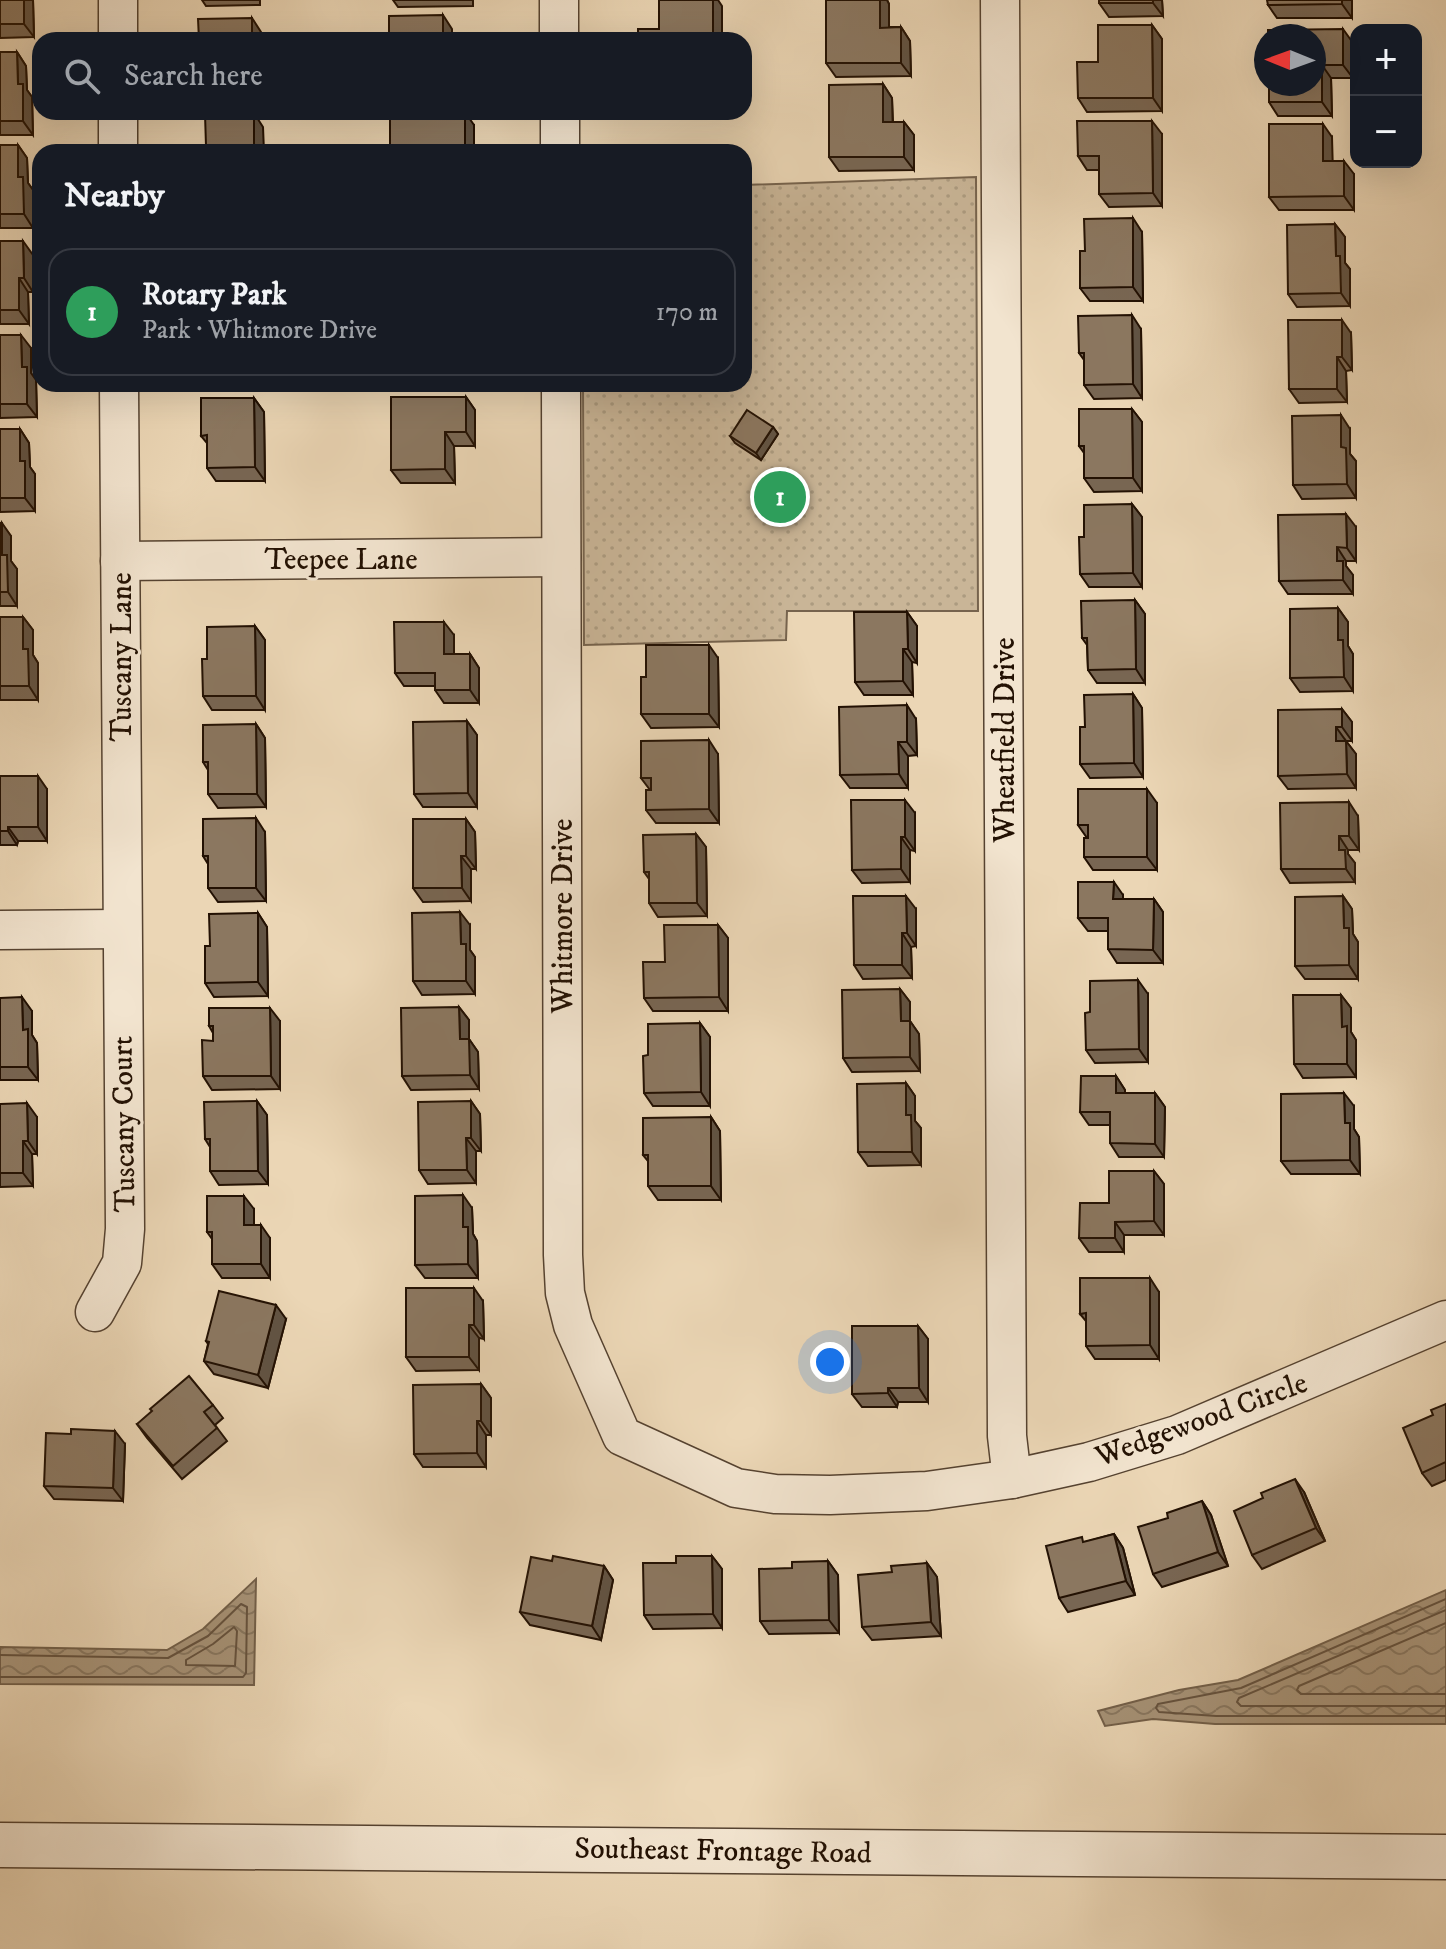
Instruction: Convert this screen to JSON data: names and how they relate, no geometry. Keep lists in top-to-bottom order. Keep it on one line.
{"streets":{"street":["Teepee Lane","Tuscany Lane","Wheatfield Drive","Whitmore Drive","Tuscany Court","Wedgewood Circle","Southeast Frontage Road"]},"crossings":[["Teepee Lane","Tuscany Lane"],["Teepee Lane","Whitmore Drive"],["Tuscany Lane","Tuscany Court"],["Wheatfield Drive","Wedgewood Circle"],["Whitmore Drive","Wedgewood Circle"]],"north":"left","page":{"map_buttons":["+","−"],"search":"Search here","heading":"Nearby","list":[{"mark":"1","name":"Rotary Park","note":"Park · Whitmore Drive","value":"170 m"}],"pins":"1"}}
